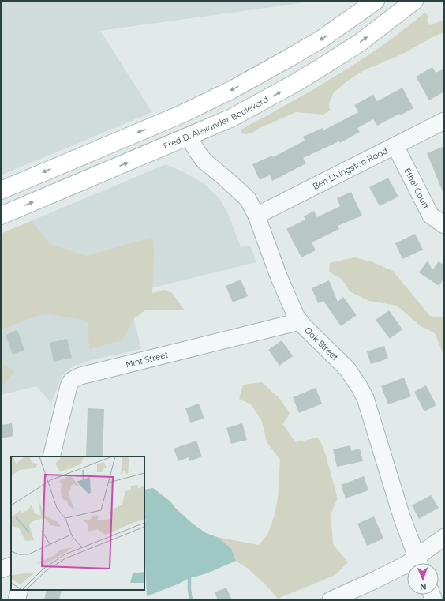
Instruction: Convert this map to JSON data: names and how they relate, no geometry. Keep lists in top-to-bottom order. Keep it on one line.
{"streets":{"main road":["Fred D. Alexander Boulevard"],"street":["Ben Livingston Road","Ethel Court","Oak Street","Mint Street"]},"crossings":[["Fred D. Alexander Boulevard","Oak Street"],["Ben Livingston Road","Ethel Court"],["Ben Livingston Road","Oak Street"],["Oak Street","Mint Street"]],"north":"bottom"}
